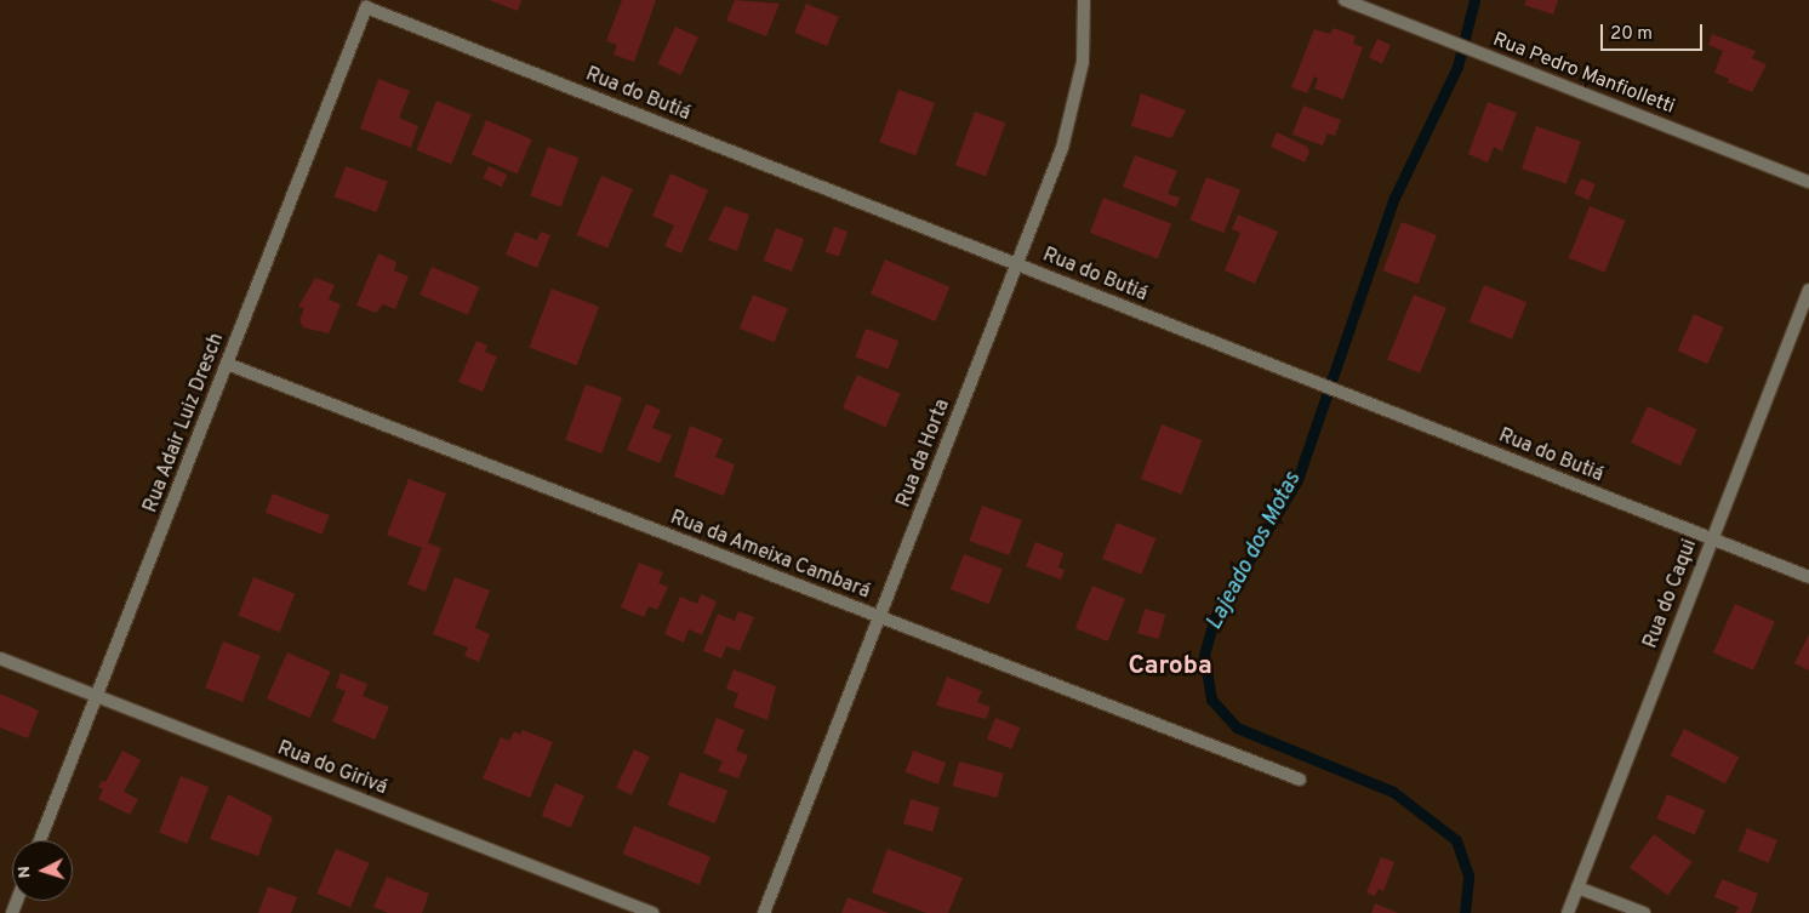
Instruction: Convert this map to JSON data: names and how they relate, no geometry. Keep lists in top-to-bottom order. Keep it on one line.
{"streets":{"street":["Rua Pedro Manfiolletti","Rua do Butiá","Rua Adair Luiz Dresch","Rua da Horta","Rua da Ameixa Cambará","Rua do Caqui","Rua do Girivá"]},"crossings":[["Rua do Butiá","Rua Adair Luiz Dresch"],["Rua do Butiá","Rua da Horta"],["Rua do Butiá","Rua do Caqui"],["Rua Adair Luiz Dresch","Rua da Ameixa Cambará"],["Rua Adair Luiz Dresch","Rua do Girivá"],["Rua da Horta","Rua da Ameixa Cambará"]],"districts":["Caroba"],"water":["Lajeado dos Motas"],"scale_bar":"20 m","north":"left"}
